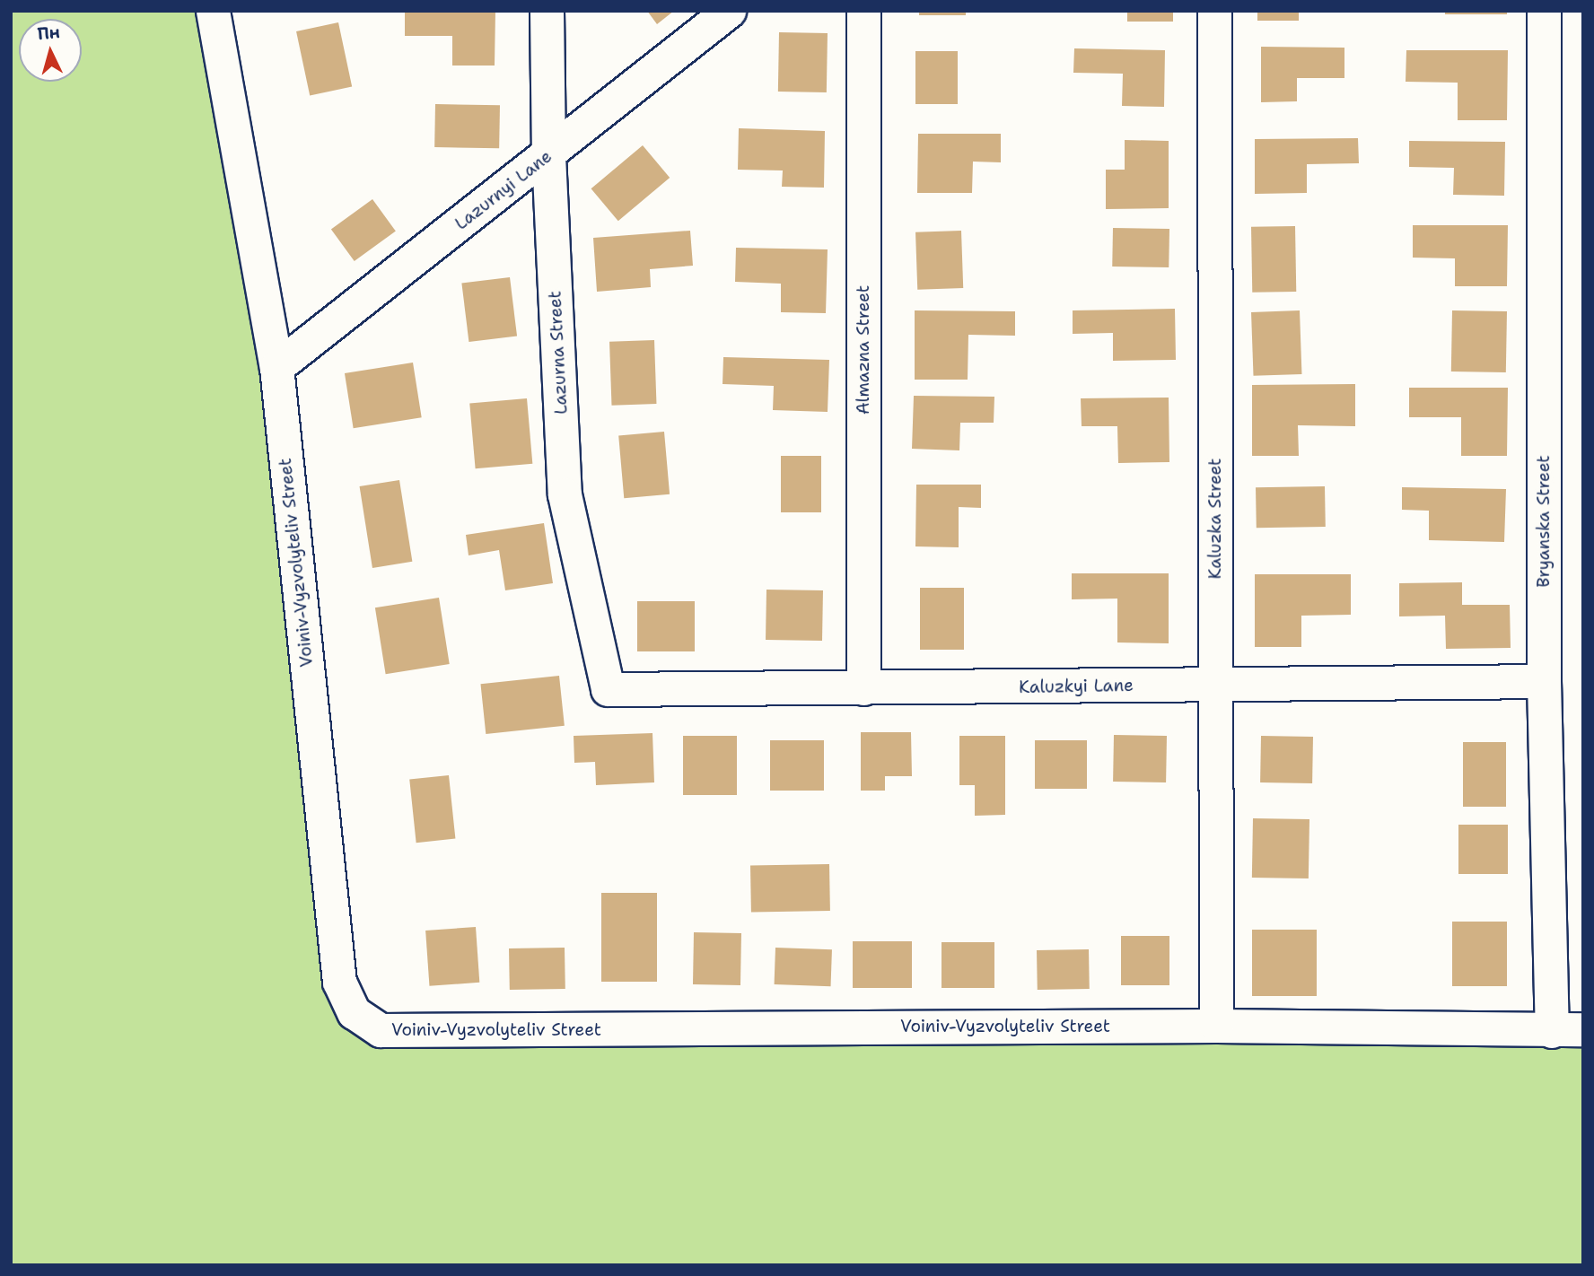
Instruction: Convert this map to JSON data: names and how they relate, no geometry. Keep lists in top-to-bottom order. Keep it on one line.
{"streets":{"street":["Lazurnyi Lane","Almazna Street","Lazurna Street","Kaluzka Street","Bryanska Street","Voiniv-Vyzvolyteliv Street","Kaluzkyi Lane"]},"crossings":[["Lazurnyi Lane","Lazurna Street"],["Lazurnyi Lane","Voiniv-Vyzvolyteliv Street"],["Almazna Street","Kaluzkyi Lane"],["Lazurna Street","Kaluzkyi Lane"],["Kaluzka Street","Voiniv-Vyzvolyteliv Street"],["Kaluzka Street","Kaluzkyi Lane"],["Bryanska Street","Voiniv-Vyzvolyteliv Street"],["Bryanska Street","Kaluzkyi Lane"]],"north":"top"}
